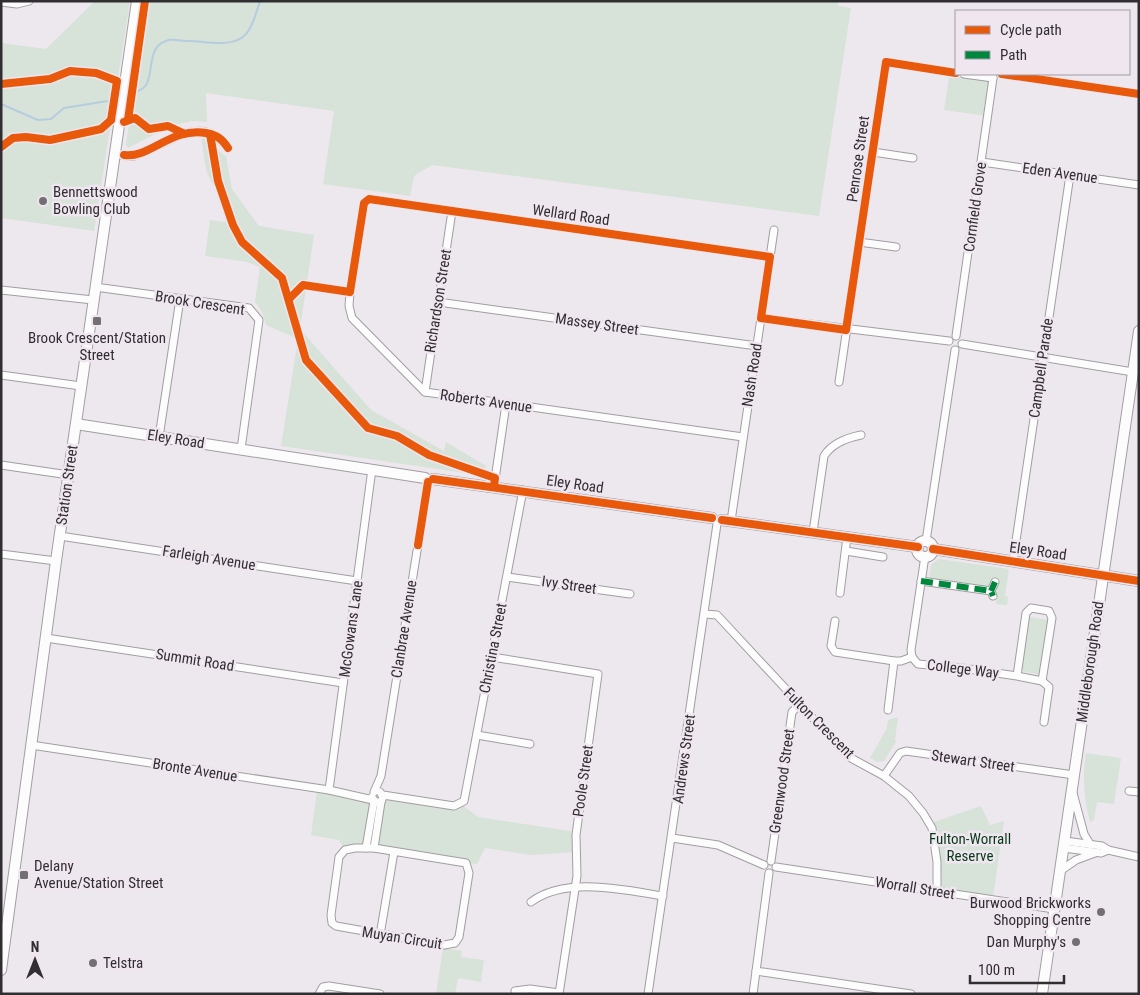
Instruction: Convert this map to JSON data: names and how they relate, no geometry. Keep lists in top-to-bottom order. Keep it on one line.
{"streets":{"main road":["Eley Road","Station Street","Middleborough Road"],"street":["Penrose Street","Eden Avenue","Cornfield Grove","Wellard Road","Richardson Street","Brook Crescent","Massey Street","Campbell Parade","Nash Road","Roberts Avenue","Farleigh Avenue","Ivy Street","McGowans Lane","Clanbrae Avenue","Christina Street","Summit Road","College Way","Fulton Crescent","Andrews Street","Stewart Street","Bronte Avenue","Poole Street","Greenwood Street","Worrall Street","Muyan Circuit"]},"crossings":[["Eden Avenue","Cornfield Grove"],["Eden Avenue","Campbell Parade"],["Wellard Road","Richardson Street"],["Wellard Road","Nash Road"],["Wellard Road","Roberts Avenue"],["Richardson Street","Massey Street"],["Richardson Street","Roberts Avenue"],["Brook Crescent","Eley Road"],["Brook Crescent","Station Street"],["Massey Street","Nash Road"],["Campbell Parade","Eley Road"],["Nash Road","Roberts Avenue"],["Nash Road","Eley Road"],["Nash Road","Andrews Street"],["Eley Road","Station Street"],["Eley Road","McGowans Lane"],["Eley Road","Clanbrae Avenue"],["Eley Road","Christina Street"],["Eley Road","Middleborough Road"],["Eley Road","Andrews Street"],["Station Street","Farleigh Avenue"],["Station Street","Summit Road"],["Station Street","Bronte Avenue"],["Farleigh Avenue","McGowans Lane"],["Ivy Street","Christina Street"],["McGowans Lane","Summit Road"],["McGowans Lane","Bronte Avenue"],["Clanbrae Avenue","Bronte Avenue"],["Christina Street","Bronte Avenue"],["Christina Street","Poole Street"],["Middleborough Road","Stewart Street"],["Middleborough Road","Worrall Street"],["Fulton Crescent","Andrews Street"],["Fulton Crescent","Stewart Street"],["Fulton Crescent","Greenwood Street"],["Fulton Crescent","Worrall Street"]],"parks":["Fulton-Worrall Reserve"],"places":{"other":["Bennettswood Bowling Club","Burwood Brickworks Shopping Centre","Dan Murphy's","Telstra"],"transit":["Brook Crescent/Station Street","Delany Avenue/Station Street"]},"legend":["Cycle path","Path"],"scale_bar":"100 m","north":"top"}
